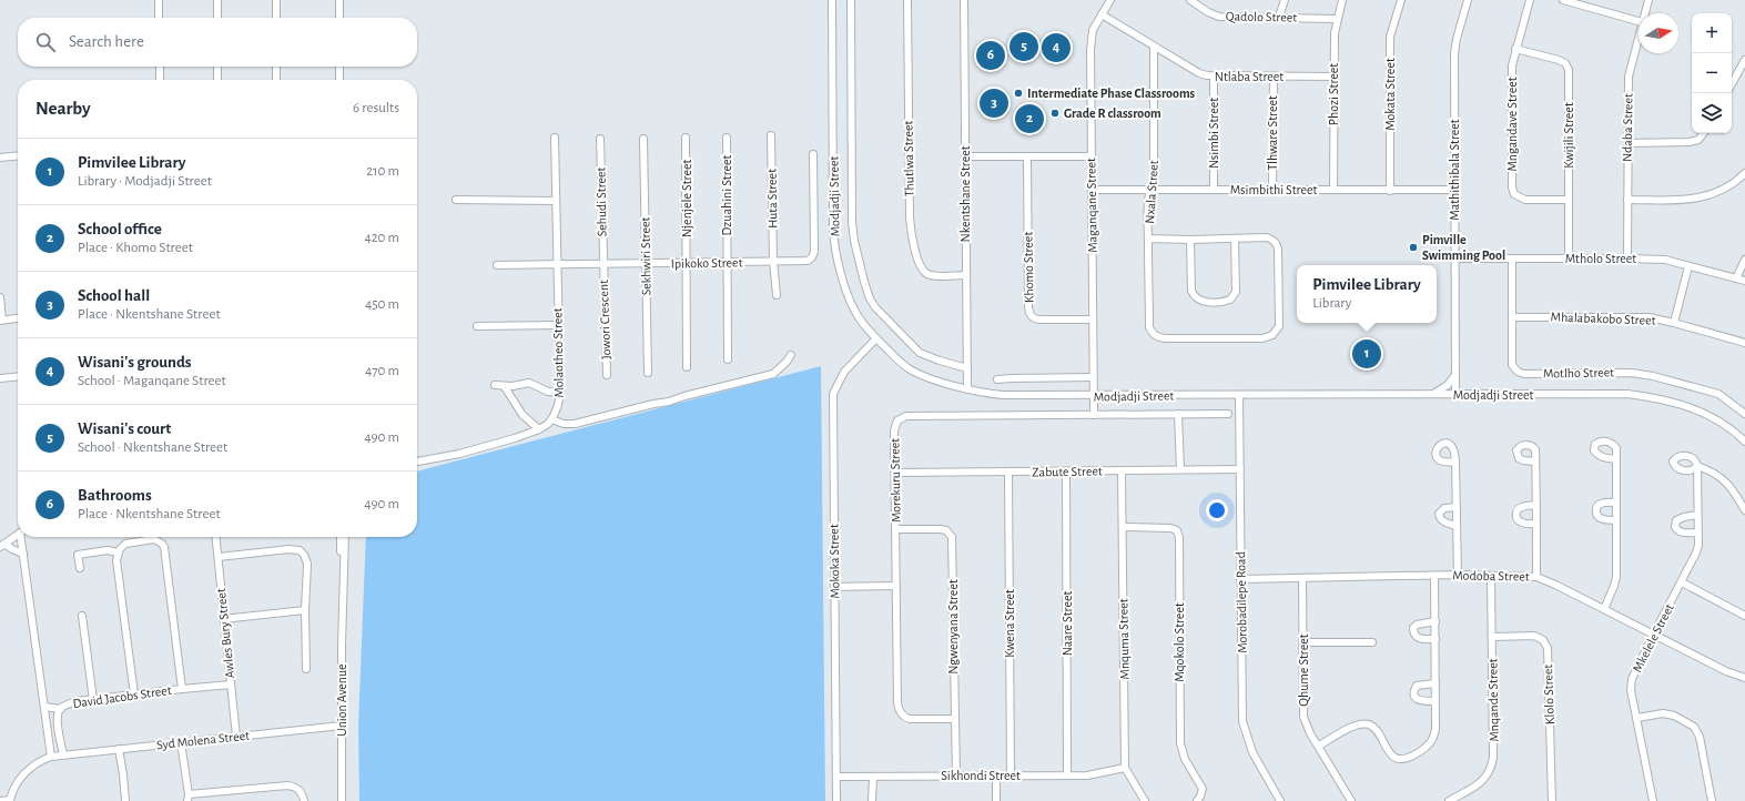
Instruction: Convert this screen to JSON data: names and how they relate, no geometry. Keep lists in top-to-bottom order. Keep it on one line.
{"streets":{"street":["Qadolo Street","Ntlaba Street","Phozi Street","Mokata Street","Mngandave Street","Ndaba Street","Nsimbi Street","Tlhware Street","Kwijili Street","Thutlwa Street","Mathithibala Street","Msimbithi Street","Nxala Street","Nkentshane Street","Dzuahini Street","Modjadji Street","Njenjele Street","Huta Street","Sehudi Street","Maganqane Street","Sekhwiri Street","Mtholo Street","Ipikoko Street","Khomo Street","Mhalabakobo Street","Jowori Crescent","Molaotheo Street","Motlho Street","Zabute Street","Morekuru Street","Mokoka Street","Modoba Street","Morobadilepe Road","Kwena Street","Naare Street","Ngwenyana Street","Awles Bury Street","Mkelele Street","Mnquma Street","Mqokolo Street","Qhume Street","Klolo Street","David Jacobs Street","Union Avenue","Mnqande Street","Syd Molena Street","Sikhondi Street"]},"crossings":[["Qadolo Street","Phozi Street"],["Ntlaba Street","Phozi Street"],["Ntlaba Street","Nsimbi Street"],["Ntlaba Street","Tlhware Street"],["Ntlaba Street","Nxala Street"],["Ntlaba Street","Maganqane Street"],["Phozi Street","Msimbithi Street"],["Mokata Street","Msimbithi Street"],["Mngandave Street","Kwijili Street"],["Ndaba Street","Mtholo Street"],["Nsimbi Street","Msimbithi Street"],["Tlhware Street","Msimbithi Street"],["Kwijili Street","Mtholo Street"],["Thutlwa Street","Nkentshane Street"],["Mathithibala Street","Msimbithi Street"],["Mathithibala Street","Modjadji Street"],["Mathithibala Street","Mtholo Street"],["Msimbithi Street","Nxala Street"],["Msimbithi Street","Maganqane Street"],["Nkentshane Street","Modjadji Street"],["Dzuahini Street","Ipikoko Street"],["Modjadji Street","Maganqane Street"],["Modjadji Street","Mokoka Street"],["Modjadji Street","Morobadilepe Road"],["Njenjele Street","Ipikoko Street"],["Huta Street","Ipikoko Street"],["Sehudi Street","Ipikoko Street"],["Sehudi Street","Jowori Crescent"],["Maganqane Street","Khomo Street"],["Maganqane Street","Morekuru Street"],["Sekhwiri Street","Ipikoko Street"],["Mtholo Street","Motlho Street"],["Ipikoko Street","Jowori Crescent"],["Ipikoko Street","Molaotheo Street"],["Mhalabakobo Street","Motlho Street"],["Zabute Street","Morekuru Street"],["Zabute Street","Morobadilepe Road"],["Zabute Street","Kwena Street"],["Zabute Street","Naare Street"],["Zabute Street","Mnquma Street"],["Morekuru Street","Ngwenyana Street"],["Mokoka Street","Sikhondi Street"],["Modoba Street","Morobadilepe Road"],["Modoba Street","Mkelele Street"],["Modoba Street","Qhume Street"],["Modoba Street","Mnqande Street"],["Kwena Street","Sikhondi Street"],["Naare Street","Sikhondi Street"],["Ngwenyana Street","Sikhondi Street"],["Awles Bury Street","David Jacobs Street"],["Awles Bury Street","Syd Molena Street"],["Mnquma Street","Mqokolo Street"],["Mnquma Street","Sikhondi Street"],["Klolo Street","Mnqande Street"],["David Jacobs Street","Syd Molena Street"],["Union Avenue","Syd Molena Street"]],"places":["Intermediate Phase Classrooms","Grade R classroom","Pimville Swimming Pool"],"north":"right","page":{"map_buttons":["+","−"],"search":"Search here","pins":["5","4","6","3","2","1"],"heading":["Nearby","6 results"],"list":[{"mark":"1","name":"Pimvilee Library","note":"Library · Modjadji Street","value":"210 m"},{"mark":"2","name":"School office","note":"Place · Khomo Street","value":"420 m"},{"mark":"3","name":"School hall","note":"Place · Nkentshane Street","value":"450 m"},{"mark":"4","name":"Wisani's grounds","note":"School · Maganqane Street","value":"470 m"},{"mark":"5","name":"Wisani's court","note":"School · Nkentshane Street","value":"490 m"},{"mark":"6","name":"Bathrooms","note":"Place · Nkentshane Street","value":"490 m"}],"popup":["Pimvilee Library","Library"]}}
